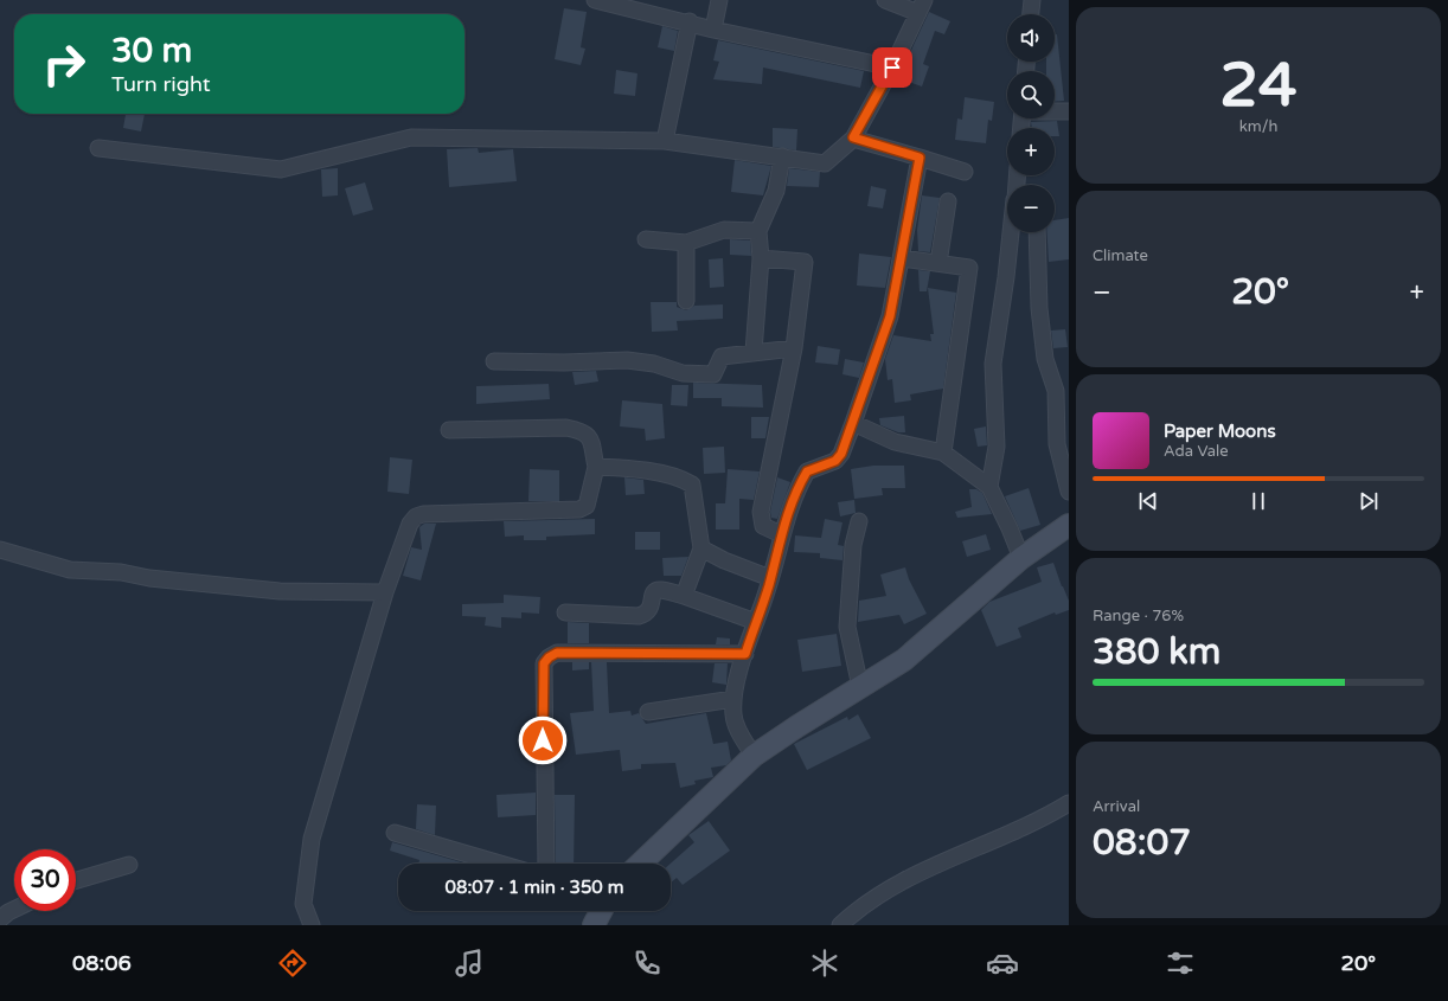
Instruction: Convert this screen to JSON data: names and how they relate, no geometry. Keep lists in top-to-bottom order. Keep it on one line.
{"page":{"tile":[["24","km/h"],"Climate",["Range · 76%","380 km"],["Arrival","08:07"]],"map_buttons":["+","−"],"turn":["30 m","Turn right"],"heat":["−","20°","+"],"song":["Paper Moons","Ada Vale"],"limit":"30","trip":"08:07 · 1 min · 350 m","tabs":["08:06","20°"]}}
